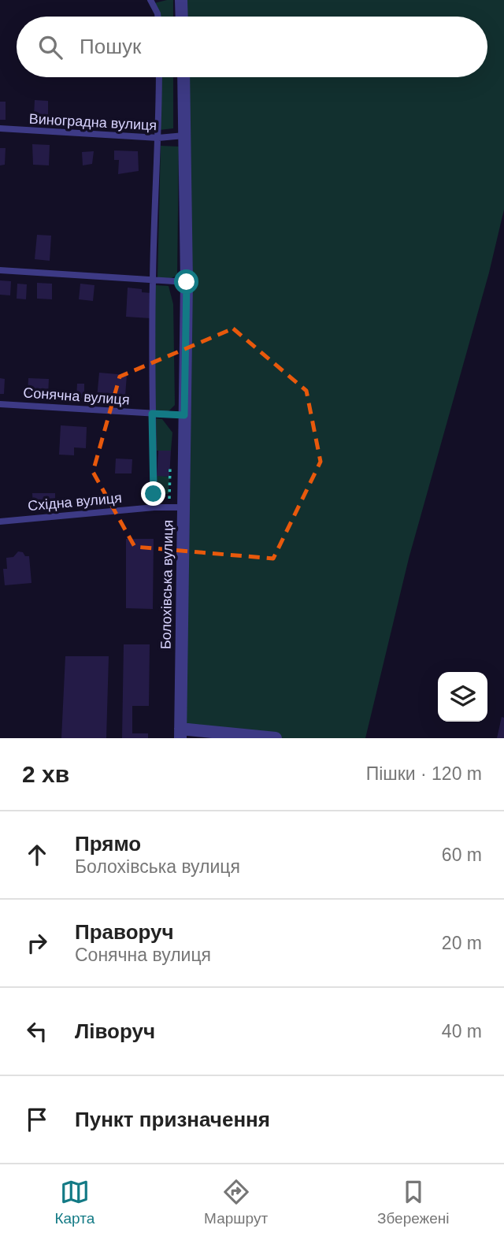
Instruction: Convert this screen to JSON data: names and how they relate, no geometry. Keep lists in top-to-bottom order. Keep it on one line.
{"streets":{"street":["Болохівська вулиця"],"lane":["Виноградна вулиця","Сонячна вулиця","Східна вулиця"]},"crossings":[["Виноградна вулиця","Болохівська вулиця"],["Сонячна вулиця","Болохівська вулиця"],["Східна вулиця","Болохівська вулиця"]],"page":{"search":"Пошук","heading":["2 хв","Пішки · 120 m"],"list":[["Прямо","Болохівська вулиця","60 m"],["Праворуч","Сонячна вулиця","20 m"],["Ліворуч","40 m"],"Пункт призначення"],"nav":["Карта","Маршрут","Збережені"]}}
